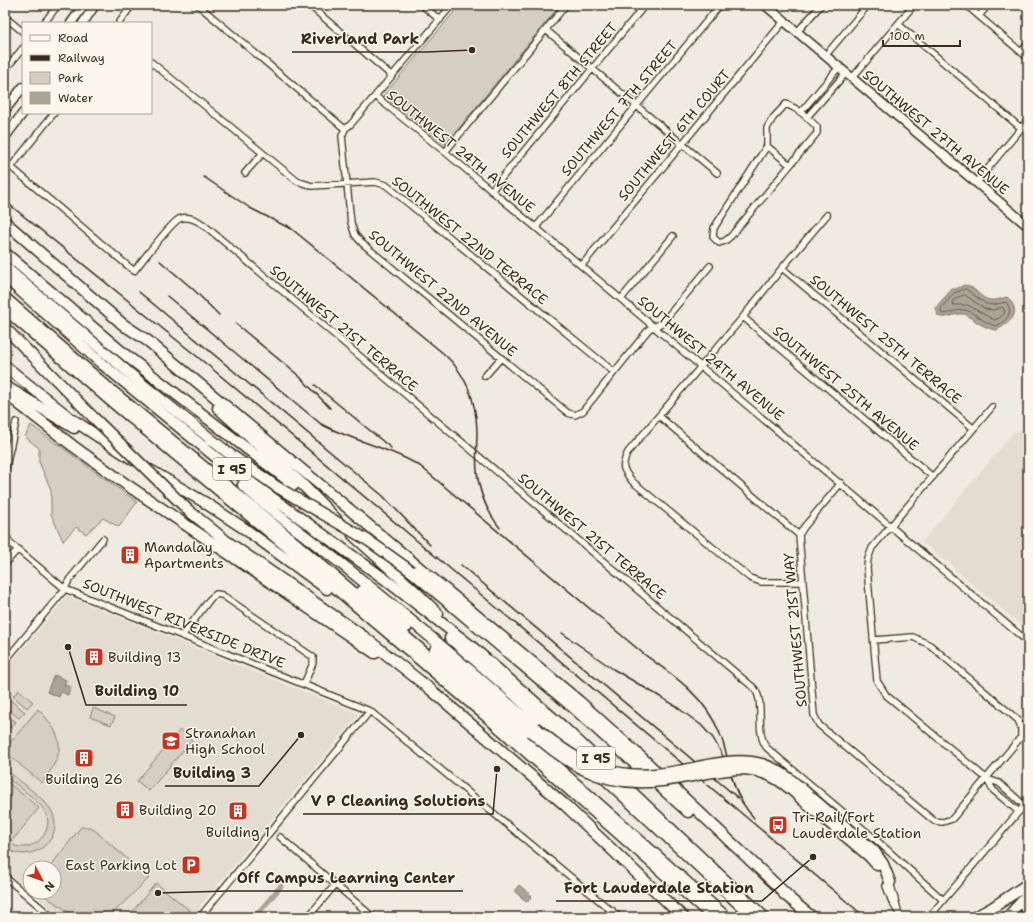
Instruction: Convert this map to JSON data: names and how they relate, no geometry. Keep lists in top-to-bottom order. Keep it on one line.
{"streets":{"highway":["I 95"],"street":["SOUTHWEST 8TH STREET","SOUTHWEST 7TH STREET","SOUTHWEST 27TH AVENUE","SOUTHWEST 6TH COURT","SOUTHWEST 24TH AVENUE","SOUTHWEST 22ND TERRACE","SOUTHWEST 22ND AVENUE","SOUTHWEST 21ST TERRACE","SOUTHWEST 25TH TERRACE","SOUTHWEST 25TH AVENUE","SOUTHWEST RIVERSIDE DRIVE","SOUTHWEST 21ST WAY"]},"crossings":[["SOUTHWEST 8TH STREET","SOUTHWEST 24TH AVENUE"],["SOUTHWEST 7TH STREET","SOUTHWEST 24TH AVENUE"],["SOUTHWEST 27TH AVENUE","SOUTHWEST 6TH COURT"],["SOUTHWEST 6TH COURT","SOUTHWEST 24TH AVENUE"],["SOUTHWEST 24TH AVENUE","SOUTHWEST 21ST WAY"],["SOUTHWEST 22ND TERRACE","SOUTHWEST 22ND AVENUE"]],"places":{"other":["Riverland Park","Building 10","Building 3","V P Cleaning Solutions","Fort Lauderdale Station","Off Campus Learning Center"],"building":["Mandalay Apartments","Building 13","Building 26","Building 20","Building 1"],"school or university":["Stranahan High School"],"bus stop":["Tri-Rail/Fort Lauderdale Station"],"parking":["East Parking Lot"]},"legend":["Road","Railway","Park","Water"],"scale_bar":"100 m","north":"bottom right"}
